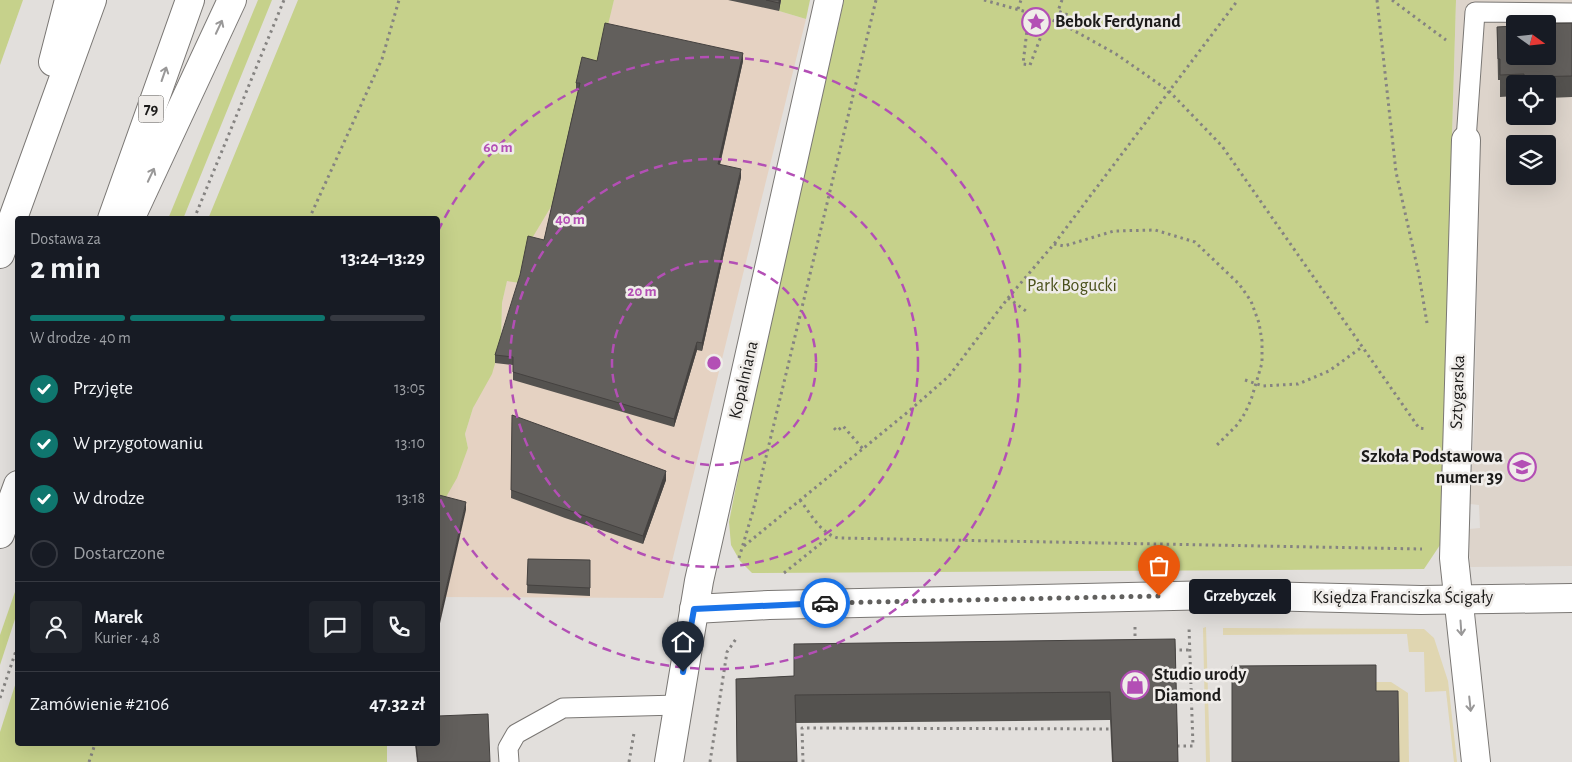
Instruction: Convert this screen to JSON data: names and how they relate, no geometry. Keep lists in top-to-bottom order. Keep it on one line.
{"streets":{"street":["79","Kopalniana","Sztygarska","Księdza Franciszka Ścigały"]},"crossings":[["Kopalniana","Księdza Franciszka Ścigały"],["Sztygarska","Księdza Franciszka Ścigały"]],"parks":["Park Bogucki"],"places":{"place":["Bebok Ferdynand"],"school or university":["Szkoła Podstawowa numer 39"],"other":["Grzebyczek"],"shop":["Studio urody Diamond"]},"north":"right","page":{"heading":["2 min","Dostawa za","13:24–13:29"],"panel":["Marek","Kurier · 4.8","Zamówienie #2106","47.32 zł"],"bar":"W drodze · 40 m","list":[["Przyjęte","13:05"],["W przygotowaniu","13:10"],["W drodze","13:18"],"Dostarczone"],"bubble":"Grzebyczek"},"rings":["60 m","40 m","20 m"]}
